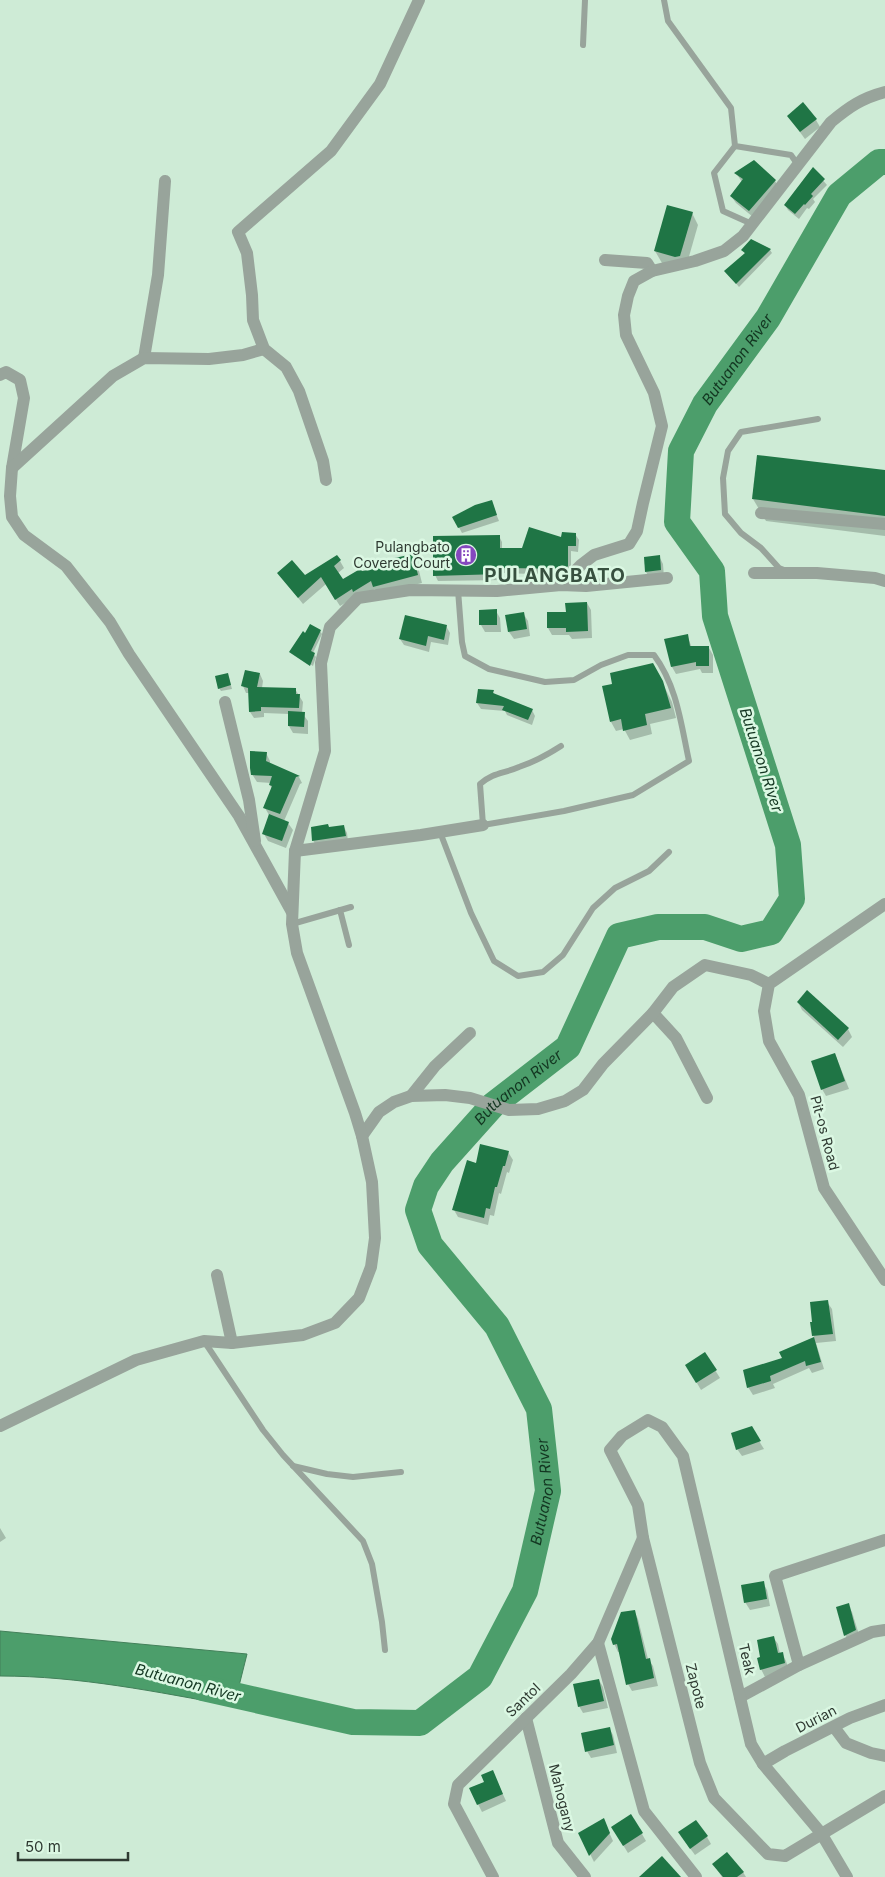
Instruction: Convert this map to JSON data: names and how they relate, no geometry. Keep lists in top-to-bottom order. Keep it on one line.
{"streets":{"street":["Pit-os Road","Teak","Zapote","Santol","Durian","Mahogany"]},"crossings":[["Teak","Zapote"],["Teak","Durian"],["Zapote","Santol"],["Santol","Mahogany"]],"districts":["PULANGBATO"],"water":["Butuanon River"],"places":{"building":["Pulangbato Covered Court"]},"scale_bar":"50 m"}
